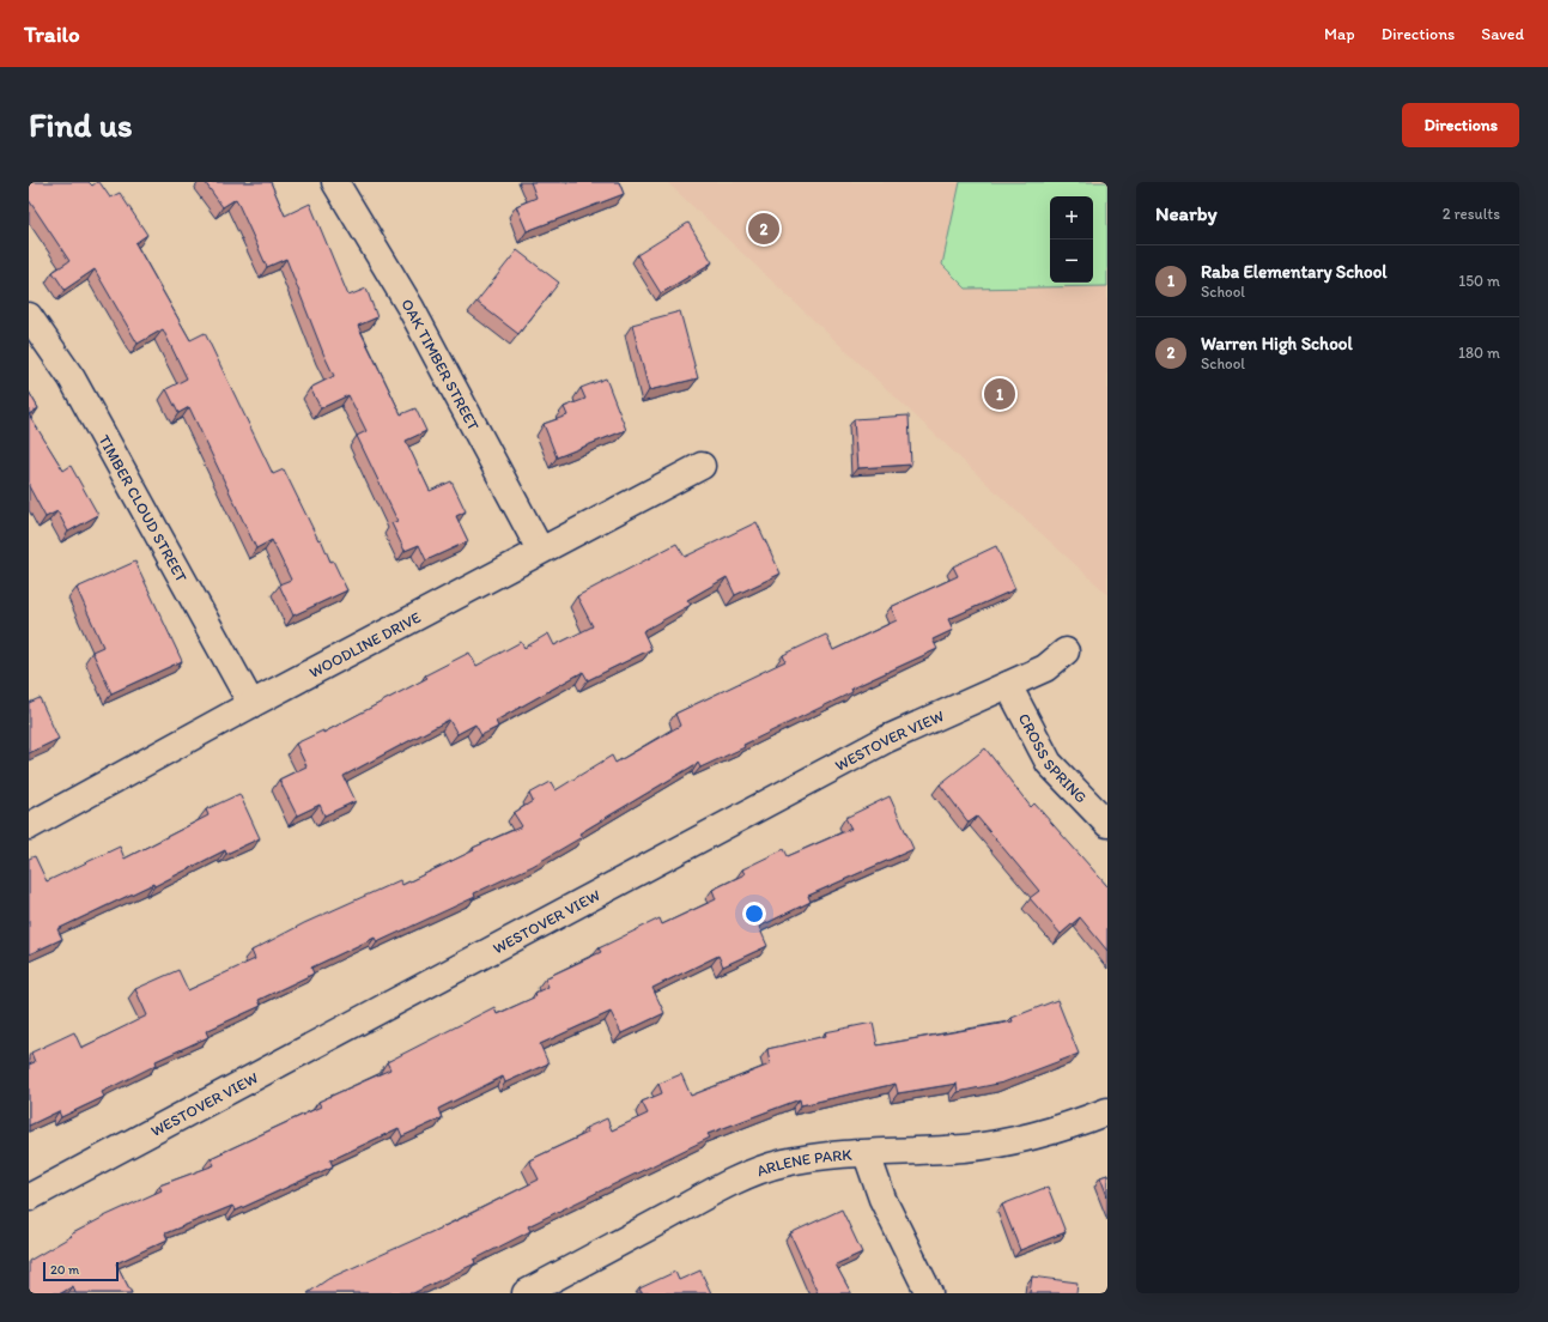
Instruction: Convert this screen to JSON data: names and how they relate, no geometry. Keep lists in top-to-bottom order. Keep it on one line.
{"streets":{"street":["OAK TIMBER STREET","TIMBER CLOUD STREET","WOODLINE DRIVE","WESTOVER VIEW","CROSS SPRING","ARLENE PARK"]},"crossings":[["OAK TIMBER STREET","WOODLINE DRIVE"],["TIMBER CLOUD STREET","WOODLINE DRIVE"],["WESTOVER VIEW","CROSS SPRING"]],"scale_bar":"20 m","page":{"header":"Trailo","nav":["Map","Directions","Saved"],"buttons":"Directions","title":"Find us","heading":["Nearby","2 results"],"map_buttons":["+","−"],"pins":["2","1"],"list":[{"mark":"1","name":"Raba Elementary School","note":"School","value":"150 m"},{"mark":"2","name":"Warren High School","note":"School","value":"180 m"}],"scale":"20 m"}}
